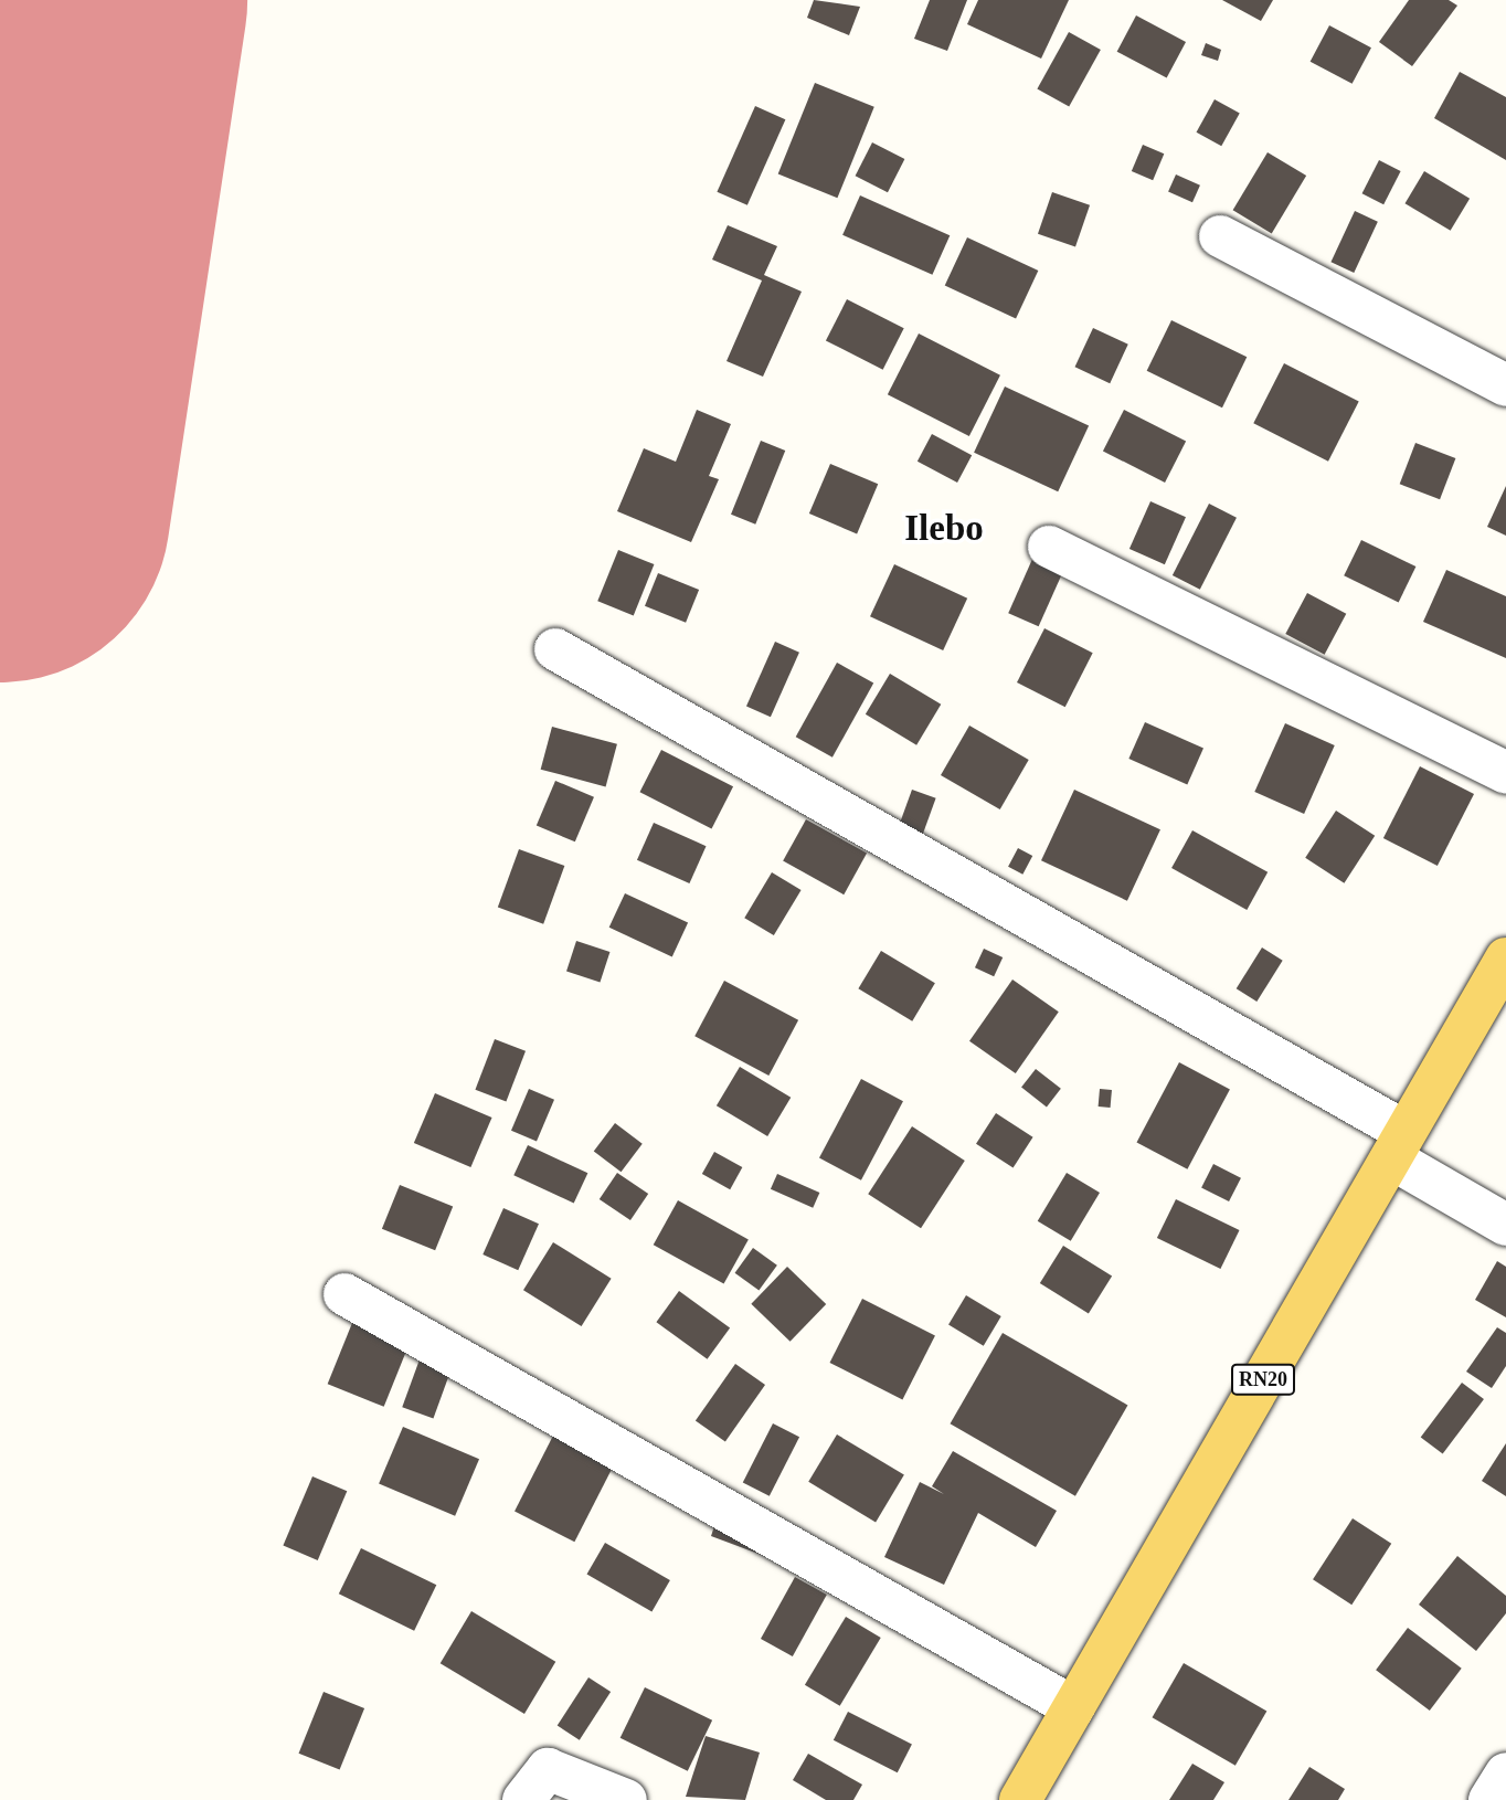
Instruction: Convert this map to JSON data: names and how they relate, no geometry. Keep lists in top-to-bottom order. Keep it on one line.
{"streets":{"main road":["RN20"]},"districts":["Ilebo"]}
